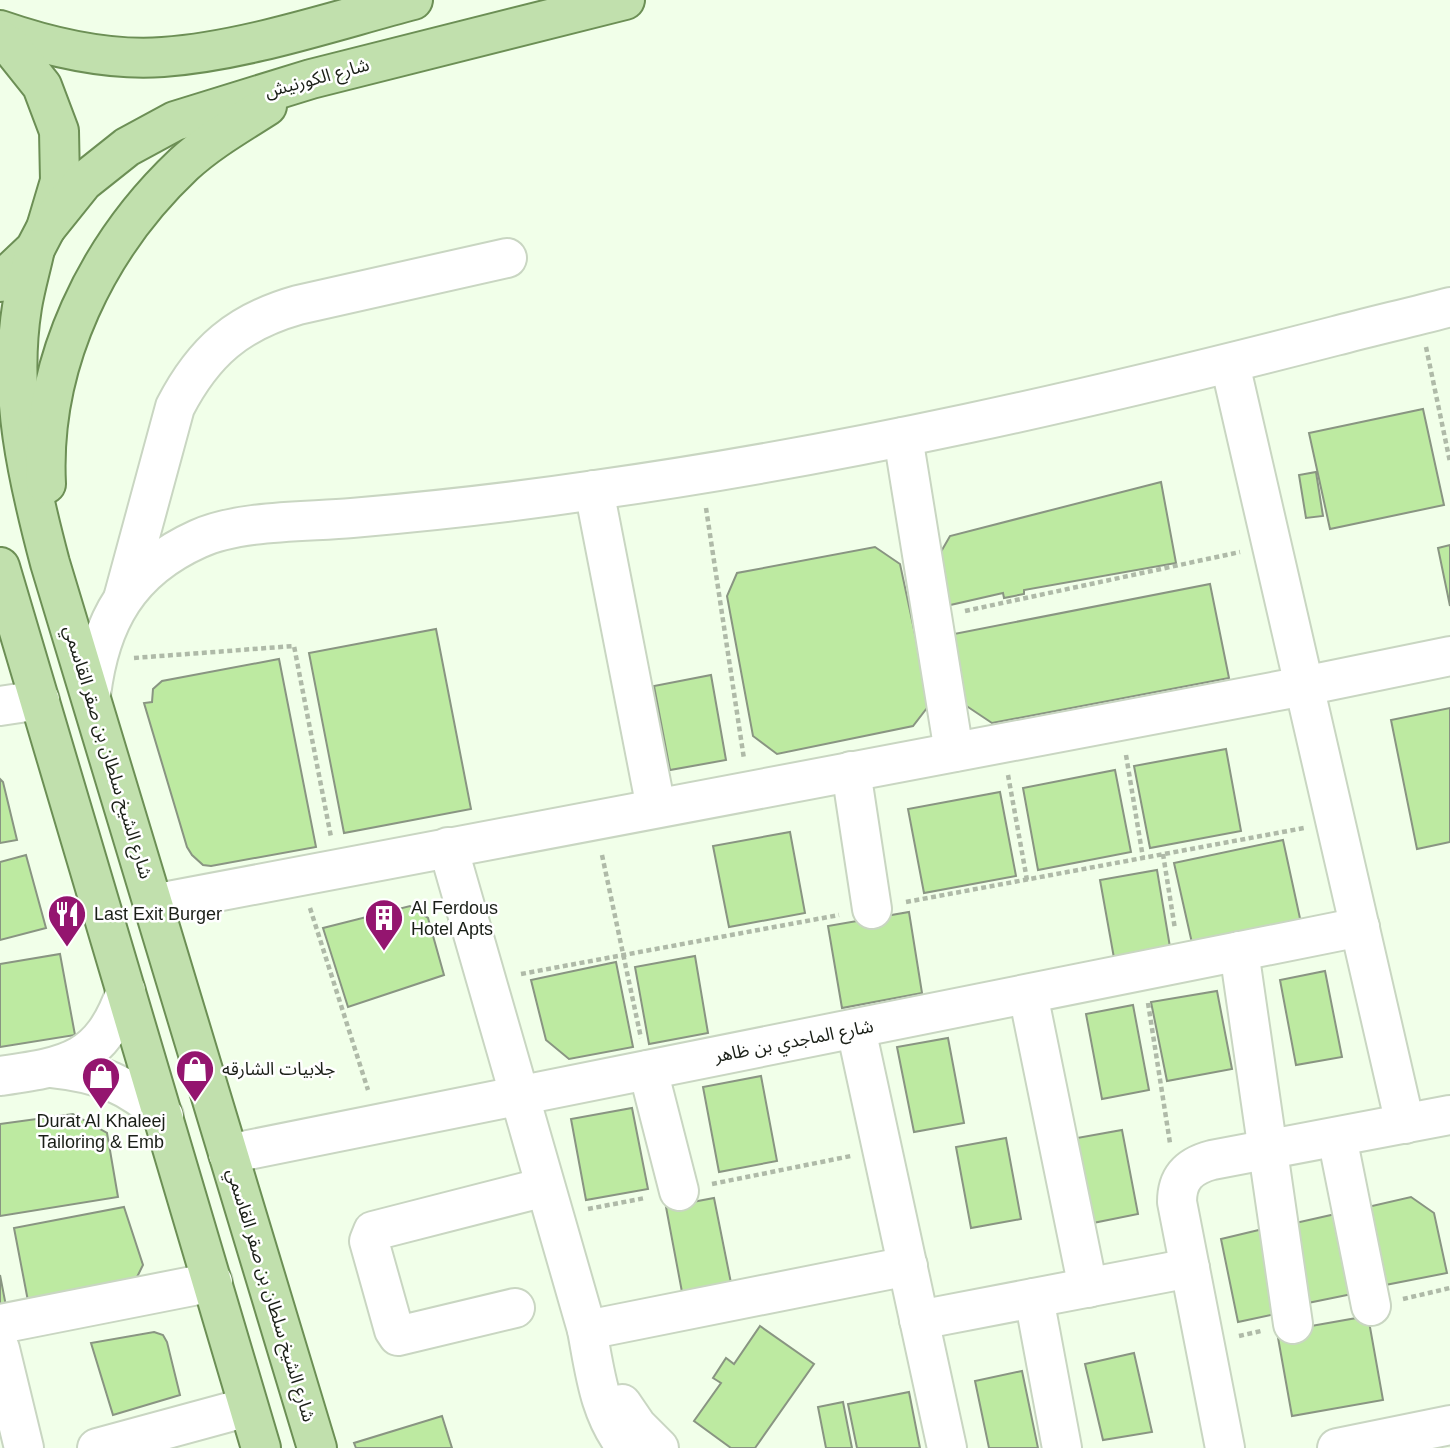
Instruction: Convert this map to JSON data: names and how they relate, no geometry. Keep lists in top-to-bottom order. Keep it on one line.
{"streets":{"main road":["شارع الكورنيش","شارع الشيخ سلطان بن صقر القاسمي"],"street":["شارع الماجدي بن ظاهر"]},"crossings":[["شارع الكورنيش","شارع الشيخ سلطان بن صقر القاسمي"],["شارع الشيخ سلطان بن صقر القاسمي","شارع الماجدي بن ظاهر"]],"places":{"restaurant":["Last Exit Burger"],"building":["Al Ferdous Hotel Apts"],"shop":["جلابيات الشارقه","Durat Al Khaleej Tailoring & Emb"]}}
